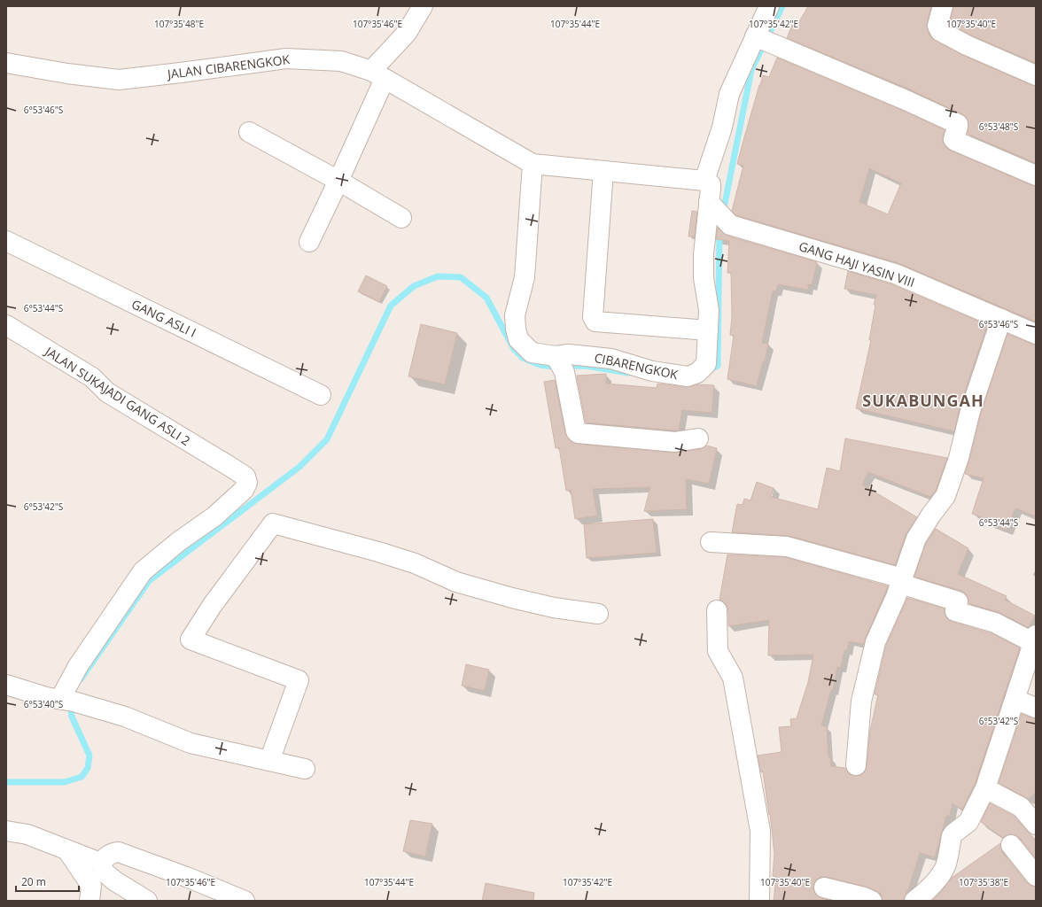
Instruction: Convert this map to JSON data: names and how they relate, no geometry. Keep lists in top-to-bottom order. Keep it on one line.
{"streets":{"street":["JALAN CIBARENGKOK","GANG HAJI YASIN VIII","GANG ASLI I","CIBARENGKOK","JALAN SUKAJADI GANG ASLI 2"]},"crossings":[["JALAN CIBARENGKOK","CIBARENGKOK"],["GANG HAJI YASIN VIII","CIBARENGKOK"]],"districts":["SUKABUNGAH"],"scale_bar":"20 m","coordinates":["107°35'48\"E","107°35'46\"E","107°35'44\"E","107°35'42\"E","107°35'40\"E","6°53'46\"S","6°53'48\"S","6°53'44\"S","6°53'42\"S","6°53'40\"S","107°35'38\"E"]}
